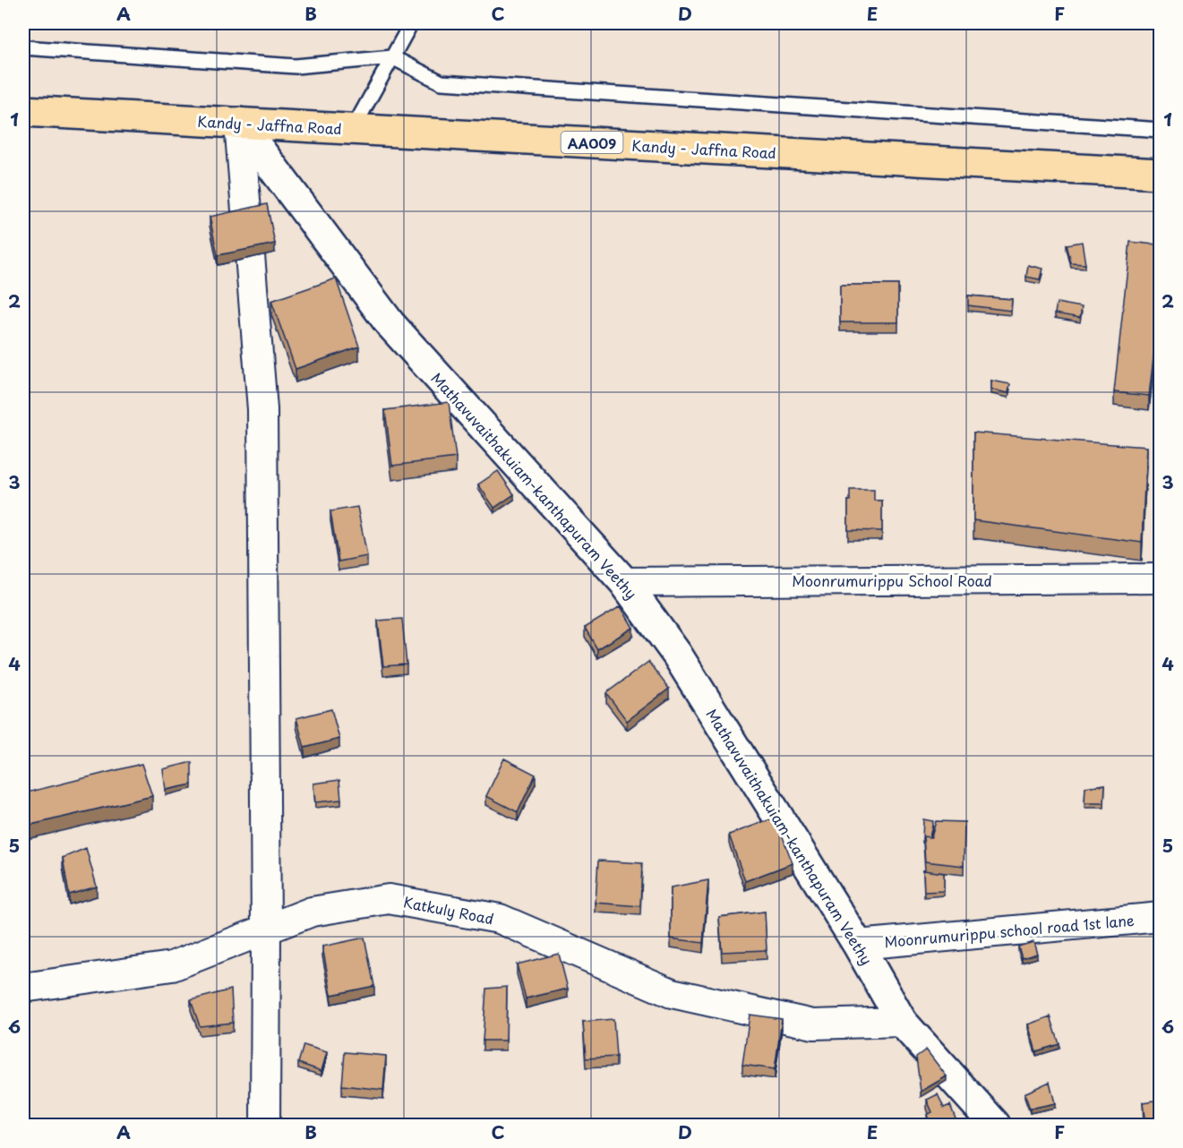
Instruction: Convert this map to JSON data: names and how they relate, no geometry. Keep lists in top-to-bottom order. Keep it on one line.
{"streets":{"highway":["Kandy - Jaffna Road","AA009"],"street":["Mathavuvaithakuiam-kanthapuram Veethy","Moonrumurippu School Road","Katkuly Road","Moonrumurippu school road 1st lane"]},"crossings":[["Kandy - Jaffna Road","Mathavuvaithakuiam-kanthapuram Veethy"],["Mathavuvaithakuiam-kanthapuram Veethy","Moonrumurippu School Road"],["Mathavuvaithakuiam-kanthapuram Veethy","Katkuly Road"],["Mathavuvaithakuiam-kanthapuram Veethy","Moonrumurippu school road 1st lane"]],"grid":{"columns":["A","B","C","D","E","F"],"rows":["1","2","3","4","5","6"]}}
